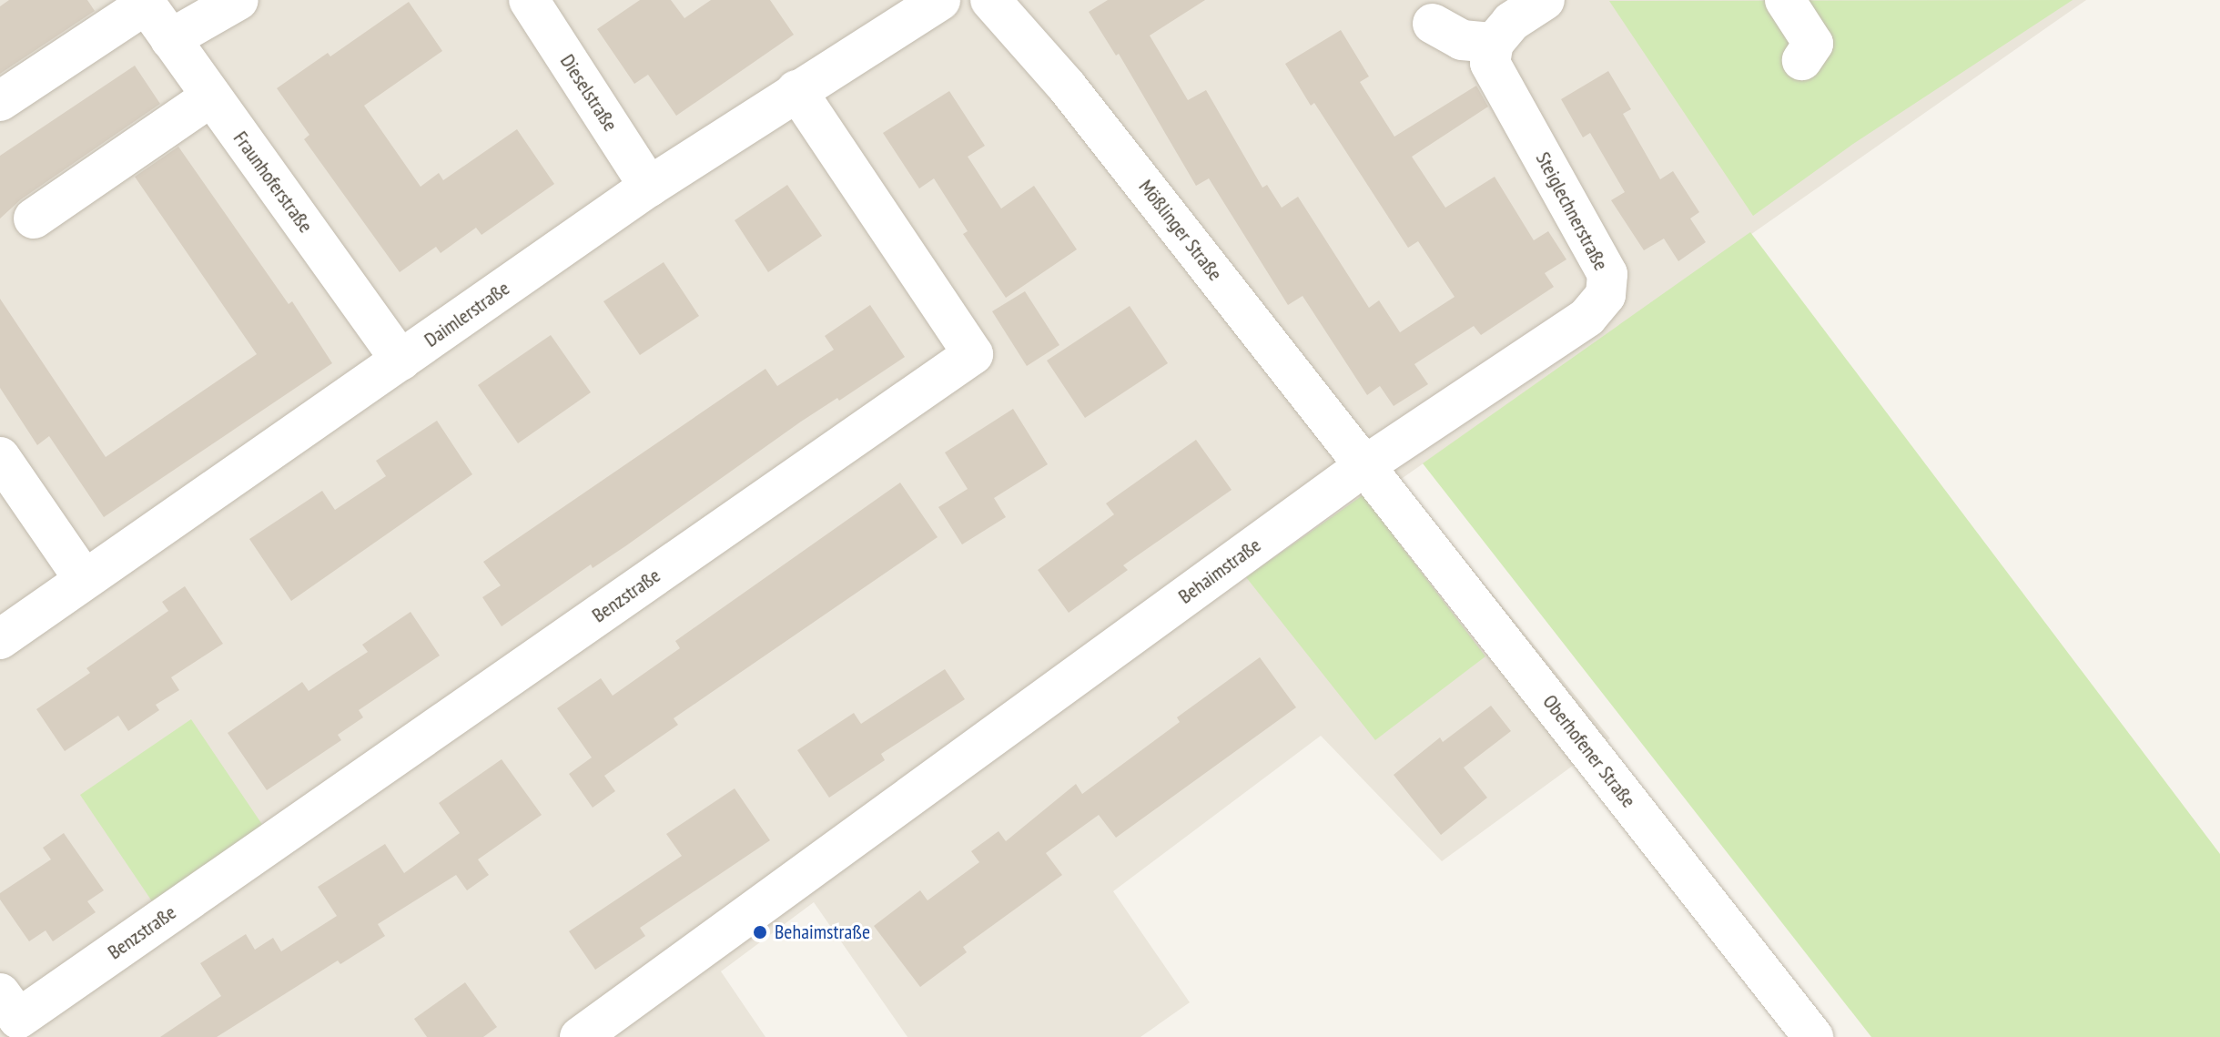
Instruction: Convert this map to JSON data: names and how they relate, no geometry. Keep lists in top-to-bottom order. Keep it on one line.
{"streets":{"street":["Dieselstraße","Fraunhoferstraße","Steiglechnerstraße","Mößlinger Straße","Daimlerstraße","Behaimstraße","Benzstraße","Oberhofener Straße"]},"crossings":[["Dieselstraße","Daimlerstraße"],["Fraunhoferstraße","Daimlerstraße"],["Steiglechnerstraße","Mößlinger Straße"],["Steiglechnerstraße","Behaimstraße"],["Steiglechnerstraße","Oberhofener Straße"],["Mößlinger Straße","Behaimstraße"],["Mößlinger Straße","Oberhofener Straße"],["Daimlerstraße","Benzstraße"],["Behaimstraße","Oberhofener Straße"]],"places":["Behaimstraße"]}
